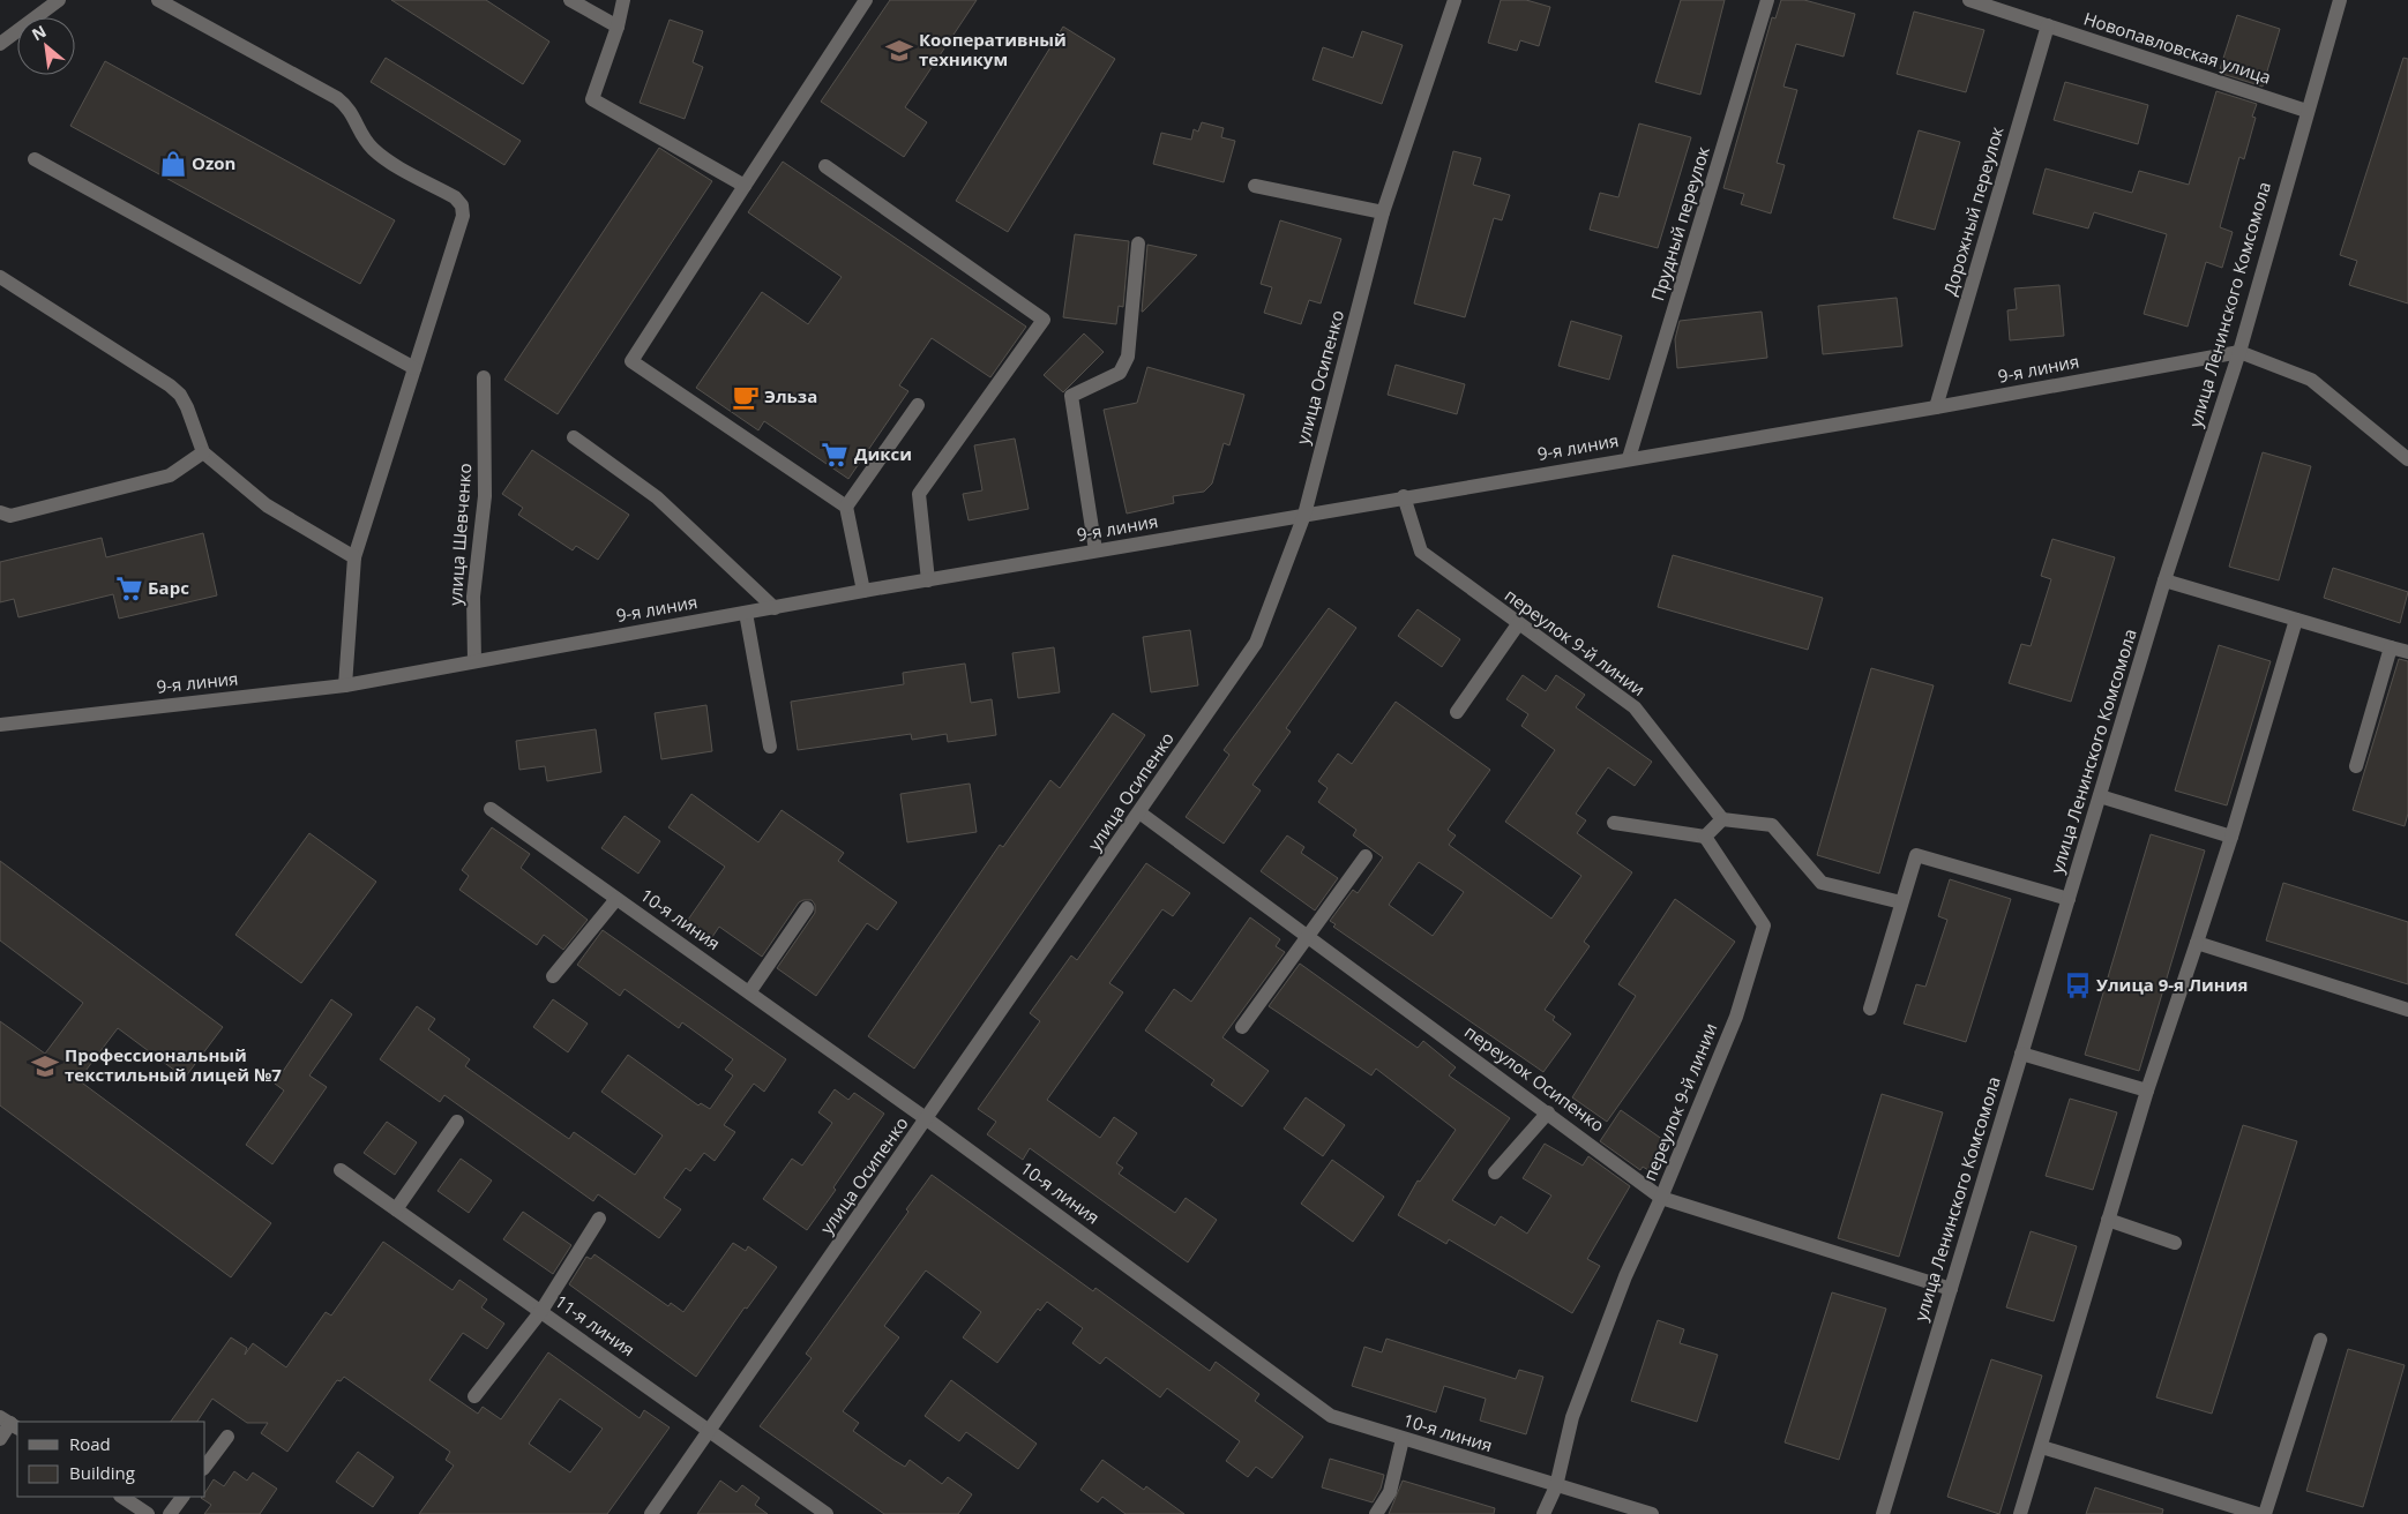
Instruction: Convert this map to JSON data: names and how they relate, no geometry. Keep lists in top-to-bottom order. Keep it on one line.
{"streets":{"street":["Новопавловская улица","Дорожный переулок","Прудный переулок","улица Ленинского Комсомола","9-я линия","улица Осипенко","улица Шевченко","переулок 9-й линии","10-я линия","переулок Осипенко","11-я линия"]},"crossings":[["Новопавловская улица","Дорожный переулок"],["Новопавловская улица","улица Ленинского Комсомола"],["Дорожный переулок","9-я линия"],["Прудный переулок","9-я линия"],["улица Ленинского Комсомола","9-я линия"],["улица Ленинского Комсомола","переулок Осипенко"],["9-я линия","улица Осипенко"],["9-я линия","улица Шевченко"],["9-я линия","переулок 9-й линии"],["улица Осипенко","10-я линия"],["улица Осипенко","переулок Осипенко"],["улица Осипенко","11-я линия"],["переулок 9-й линии","переулок Осипенко"]],"places":{"school or university":["Кооперативный техникум","Профессиональный текстильный лицей №7"],"shop":["Ozon"],"cafe":["Эльза"],"supermarket":["Дикси","Барс"],"bus stop":["Улица 9-я Линия"]},"legend":["Road","Building"],"north":"top left"}
